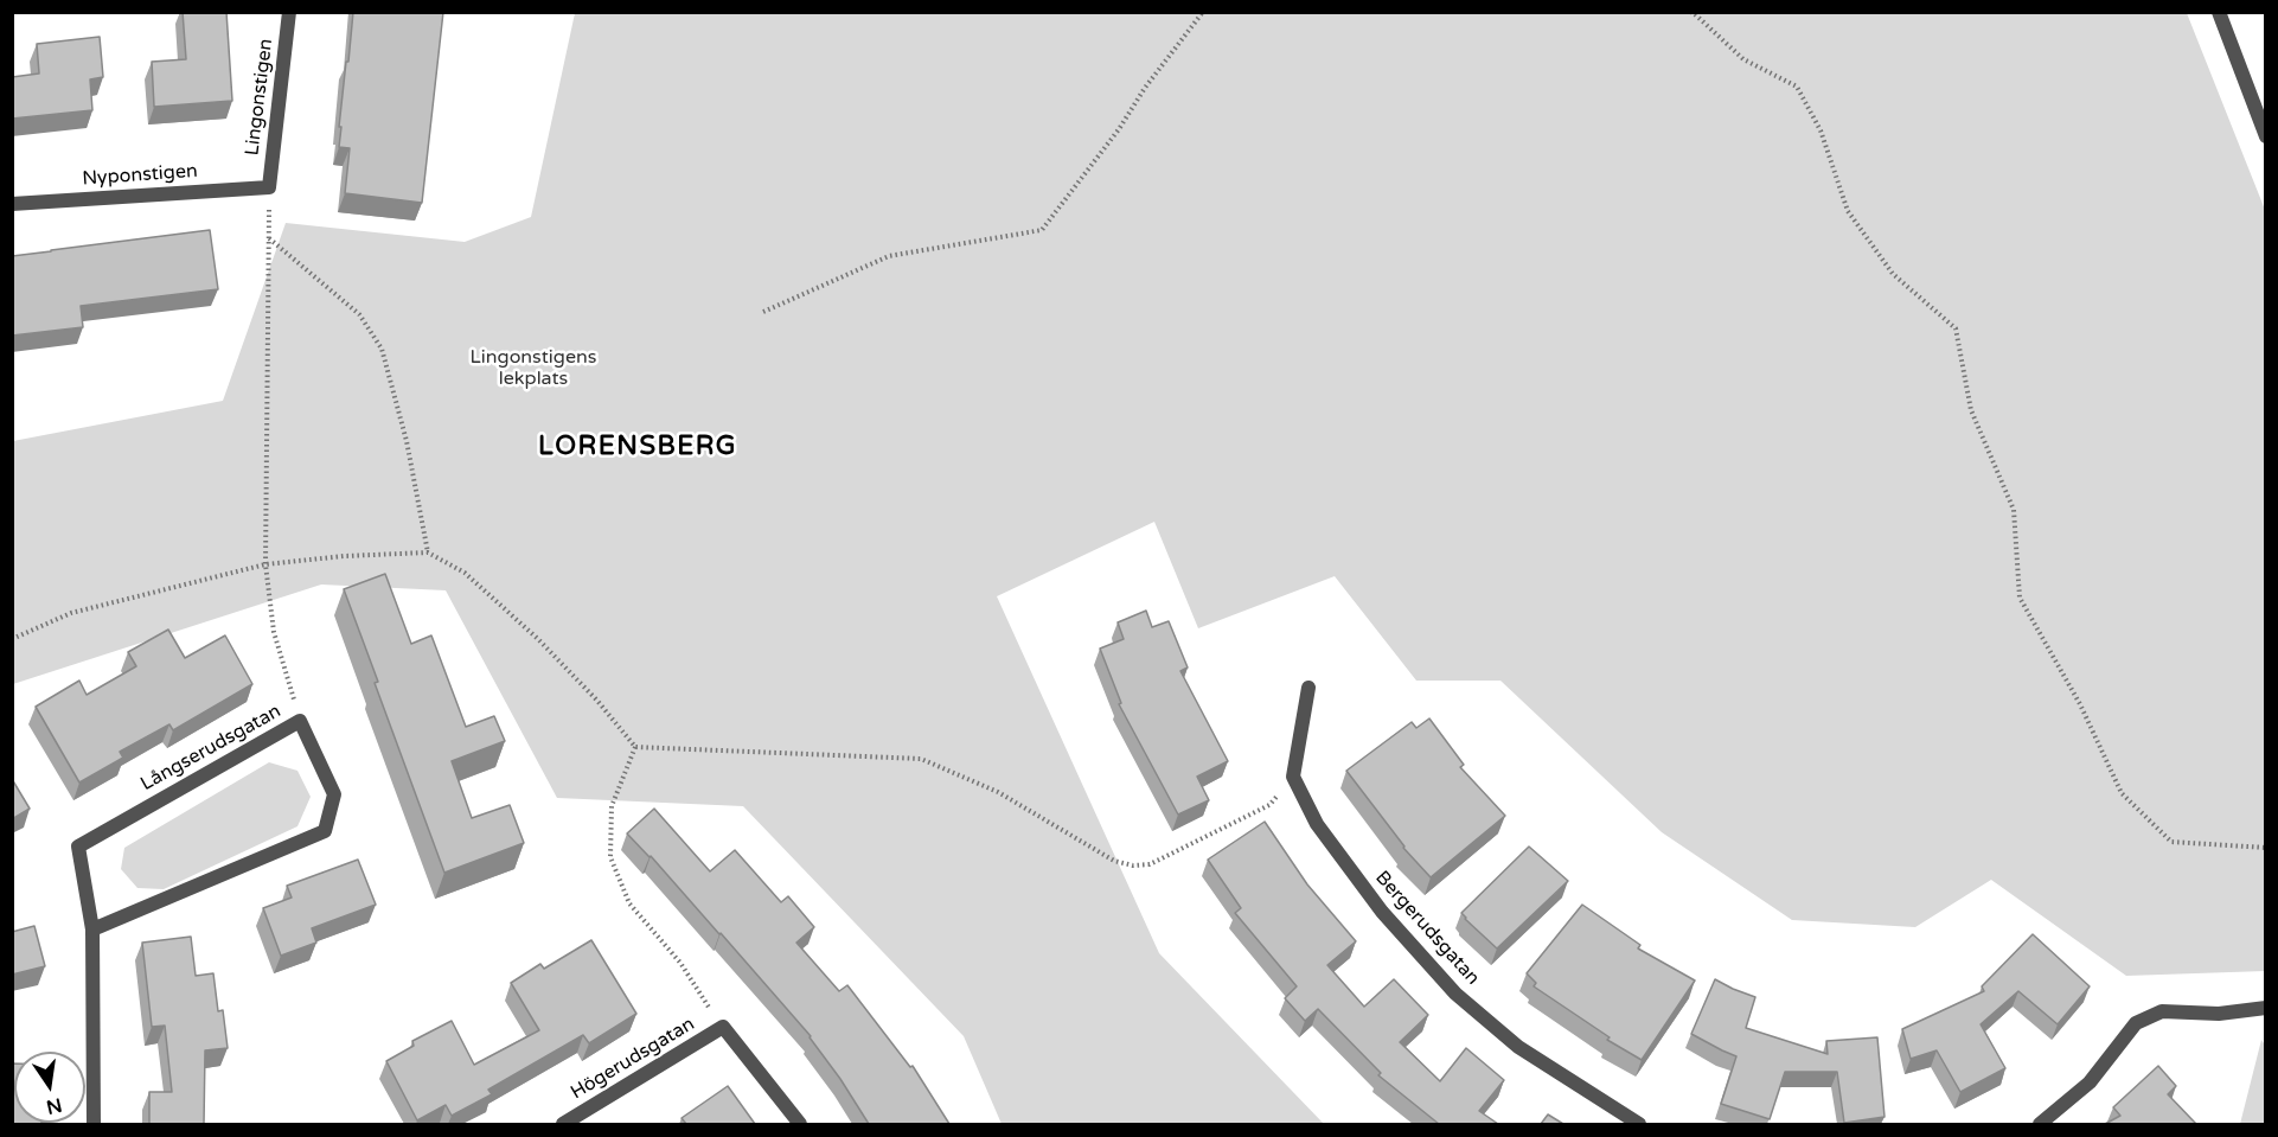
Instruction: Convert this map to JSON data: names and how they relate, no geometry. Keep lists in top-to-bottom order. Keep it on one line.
{"streets":{"street":["Lingonstigen","Nyponstigen","Långserudsgatan","Bergerudsgatan","Högerudsgatan"]},"crossings":[["Lingonstigen","Nyponstigen"]],"districts":["LORENSBERG"],"parks":["Lingonstigens lekplats"],"north":"bottom"}
